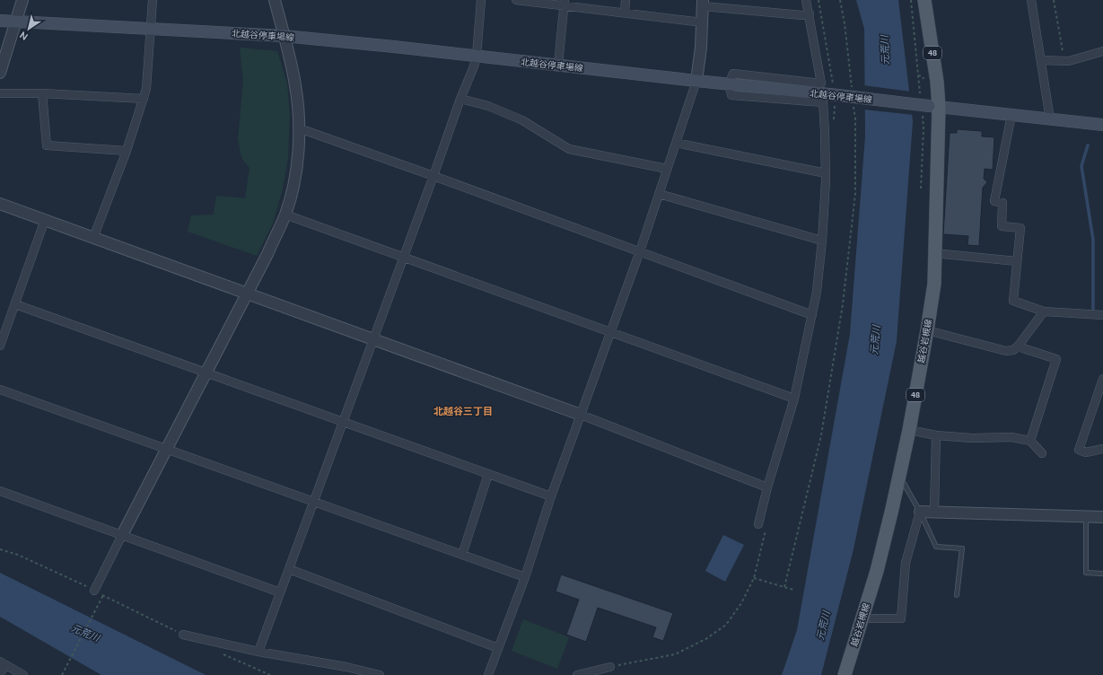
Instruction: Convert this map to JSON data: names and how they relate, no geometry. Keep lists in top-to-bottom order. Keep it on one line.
{"streets":{"main road":["北越谷停車場線","48","越谷岩槻線"]},"crossings":[["北越谷停車場線","越谷岩槻線"]],"districts":["北越谷三丁目"],"water":["元荒川"],"north":"bottom left"}
